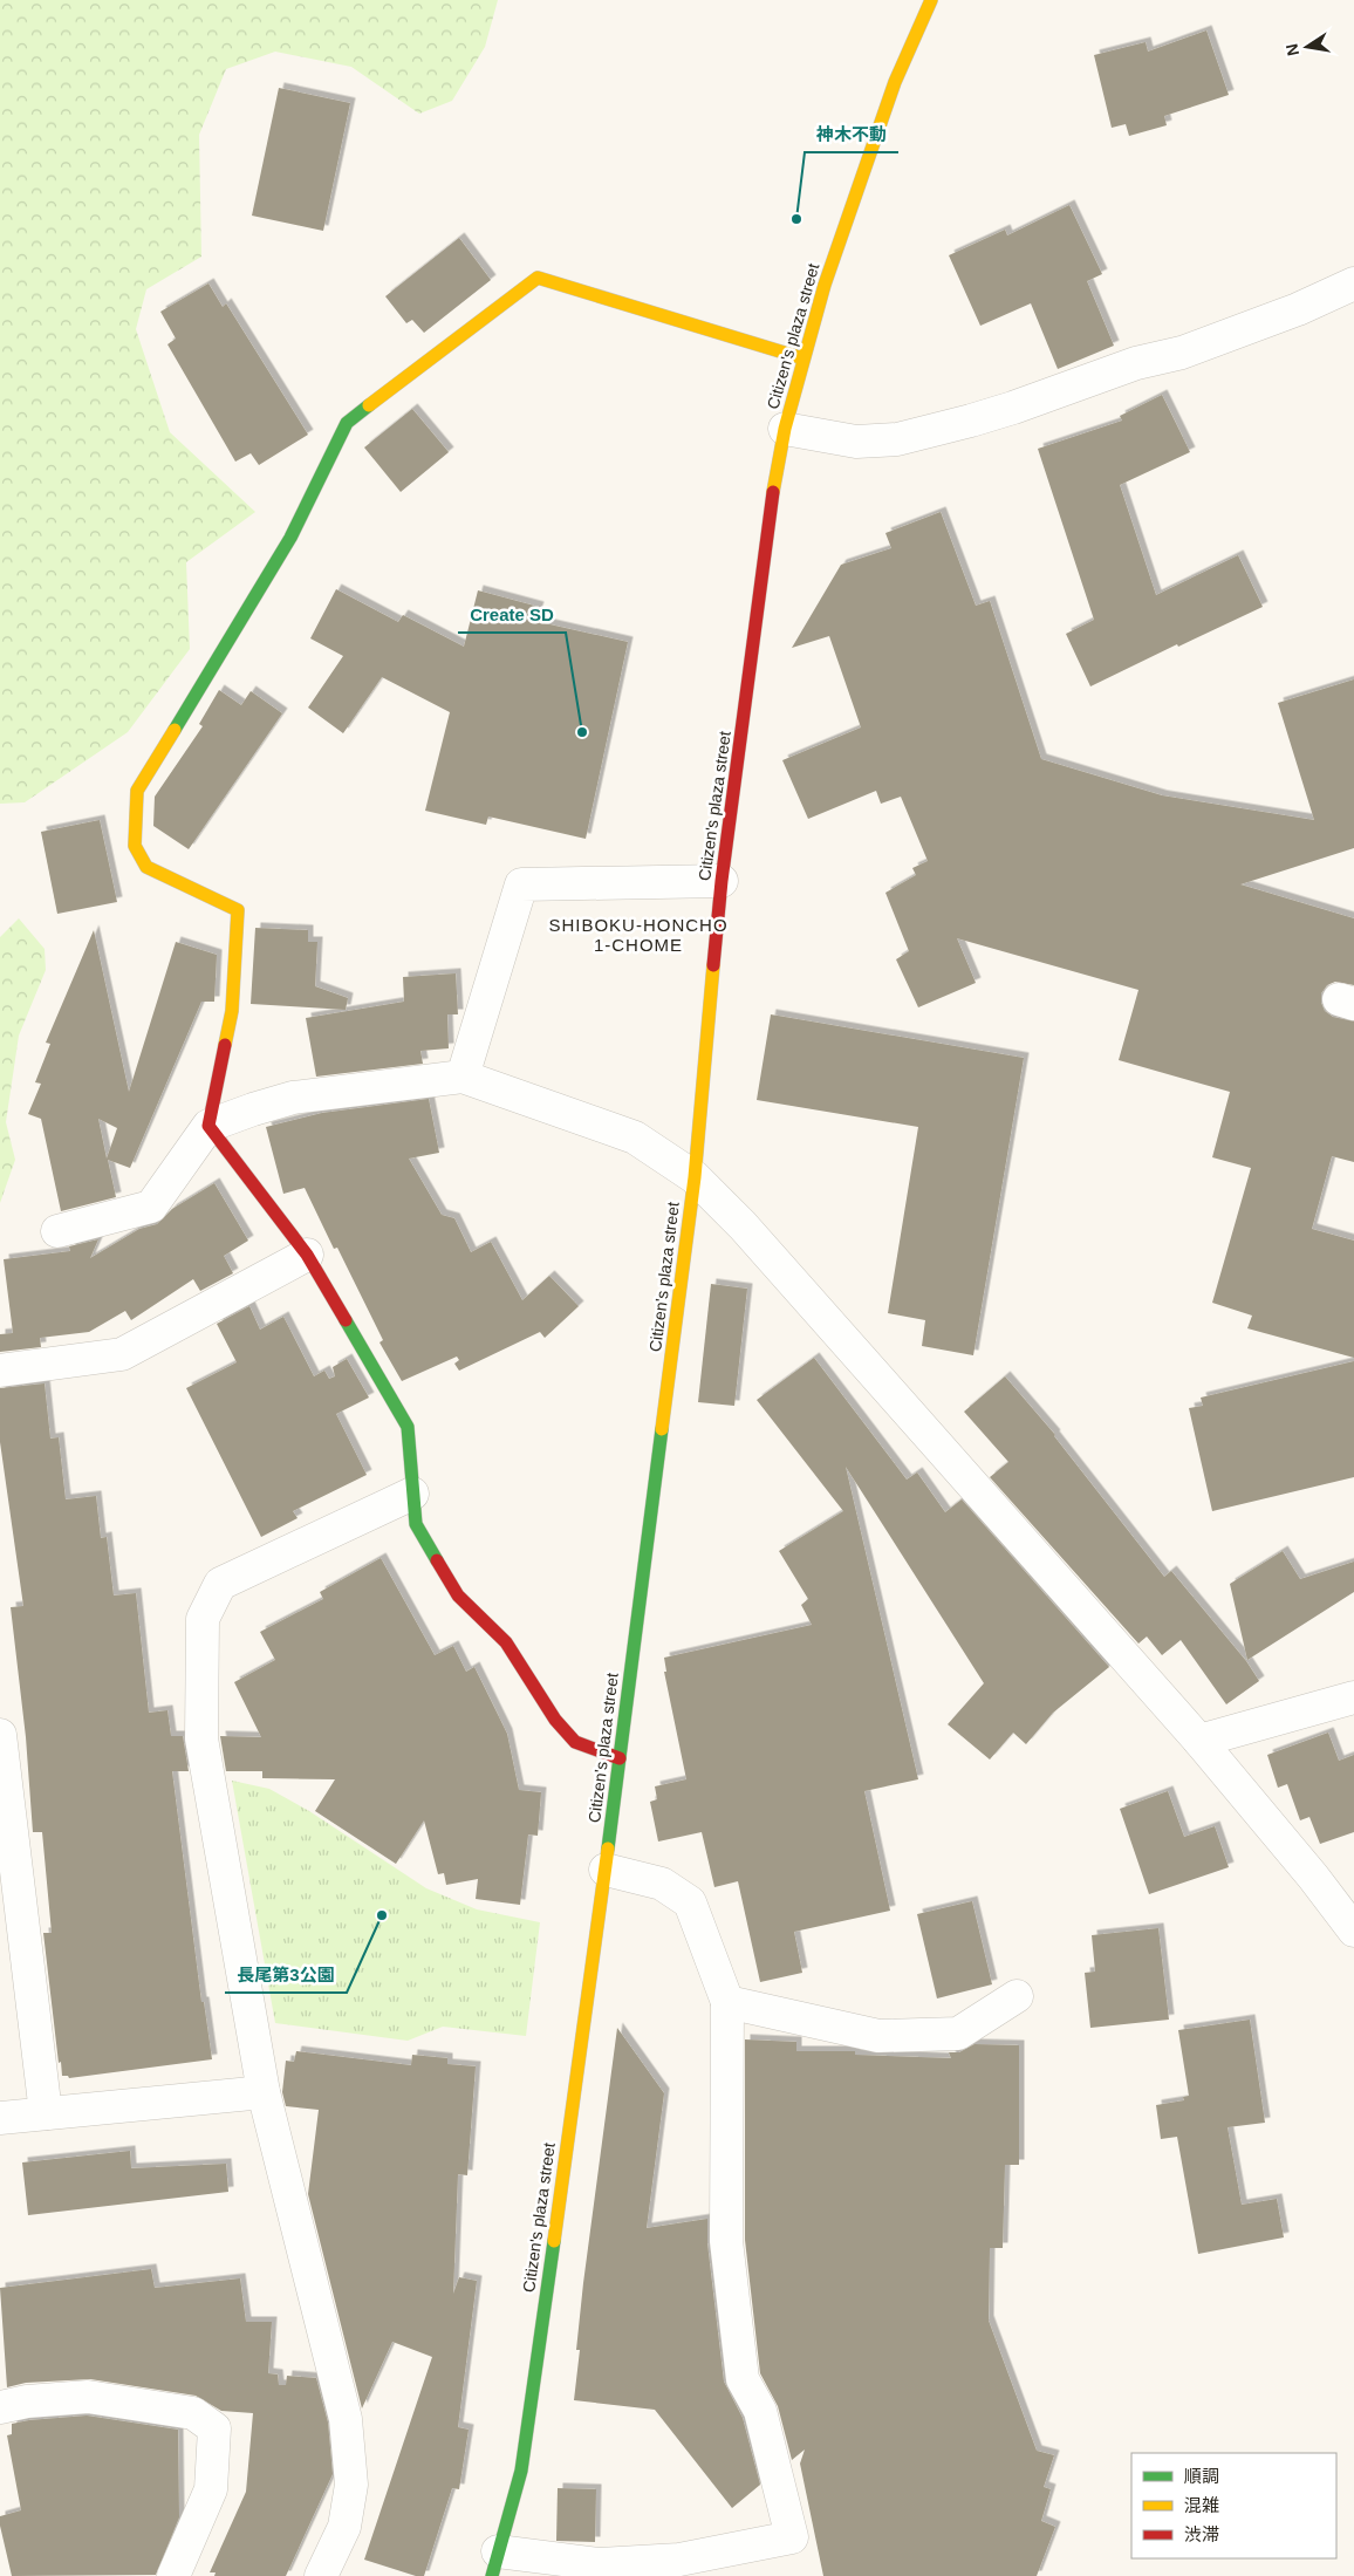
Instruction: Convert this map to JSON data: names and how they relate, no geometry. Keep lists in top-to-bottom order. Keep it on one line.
{"streets":{"street":["Citizen's plaza street"]},"districts":["SHIBOKU-HONCHO 1-CHOME"],"places":["神木不動","Create SD","長尾第3公園"],"legend":["順調","混雑","渋滞"],"north":"left"}
